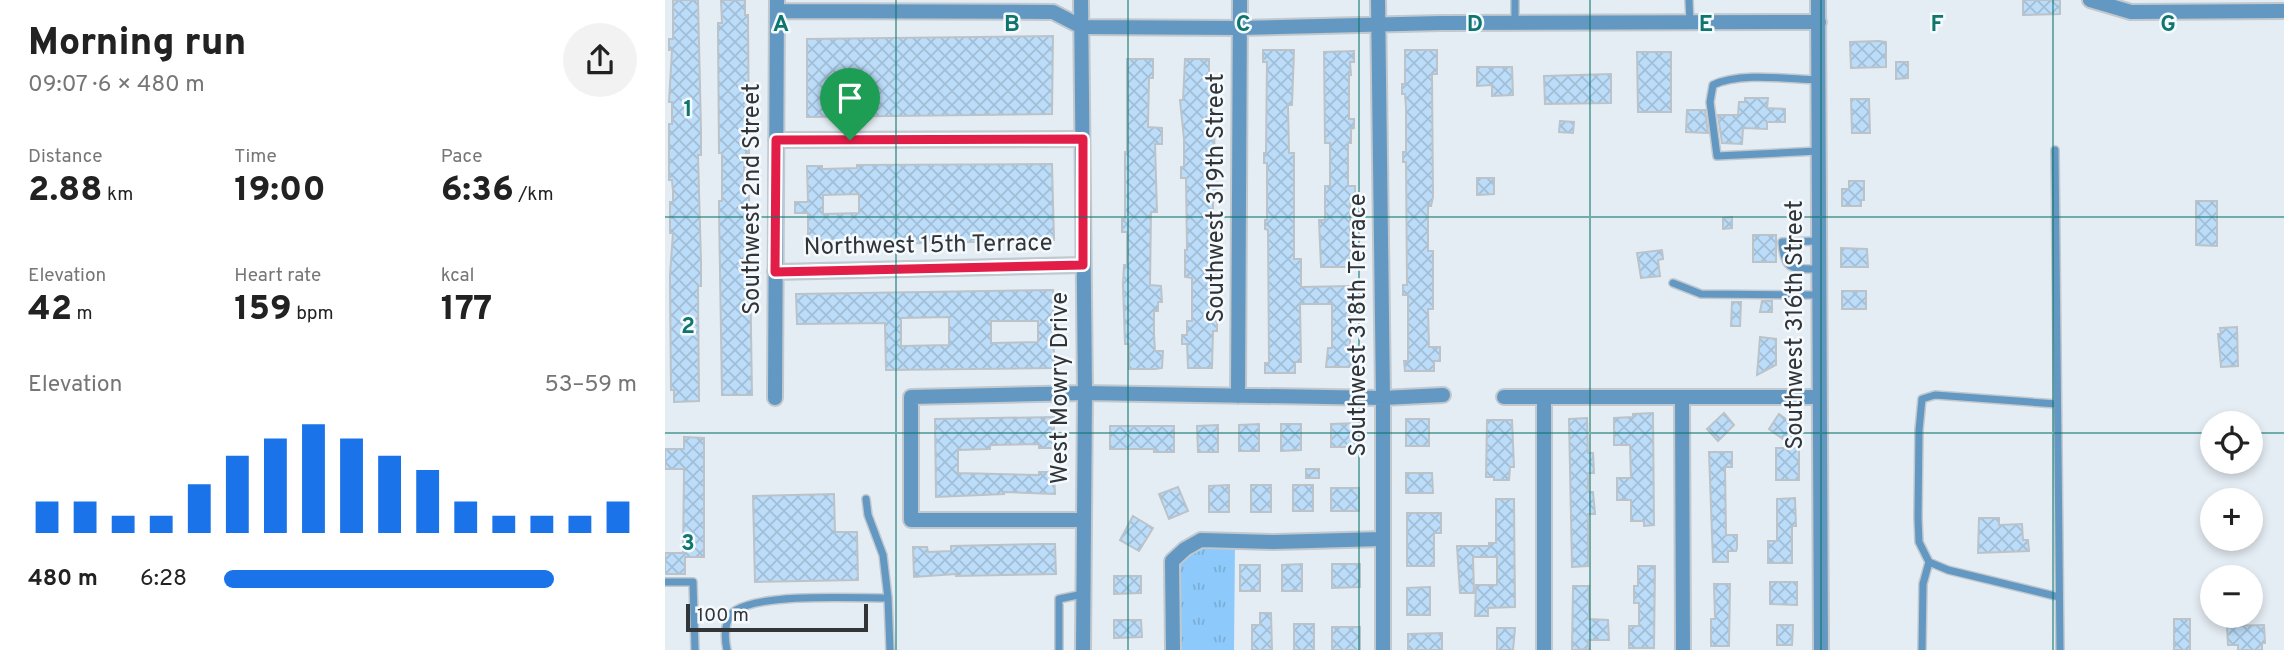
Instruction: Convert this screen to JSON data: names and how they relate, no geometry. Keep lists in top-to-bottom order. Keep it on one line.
{"streets":{"street":["Southwest 319th Street","Southwest 2nd Street","Northwest 15th Terrace","Southwest 318th Terrace","Southwest 316th Street","West Mowry Drive"]},"crossings":[["Southwest 2nd Street","Northwest 15th Terrace"],["Northwest 15th Terrace","West Mowry Drive"]],"scale_bar":"100 m","page":{"heading":["Morning run","09:07 · 6 × 480 m"],"stats":[["Distance","2.88 km"],["Time","19:00"],["Pace","6:36 /km"],["Elevation","42 m"],["Heart rate","159 bpm"],["kcal","177"]],"chart":["Elevation","53–59 m"],"map_buttons":["+","−"],"list":[{"name":"480 m","note":"6:28"}],"scale":"100 m"},"grid":{"columns":["A","B","C","D","E","F","G"],"rows":["1","2","3"]}}
